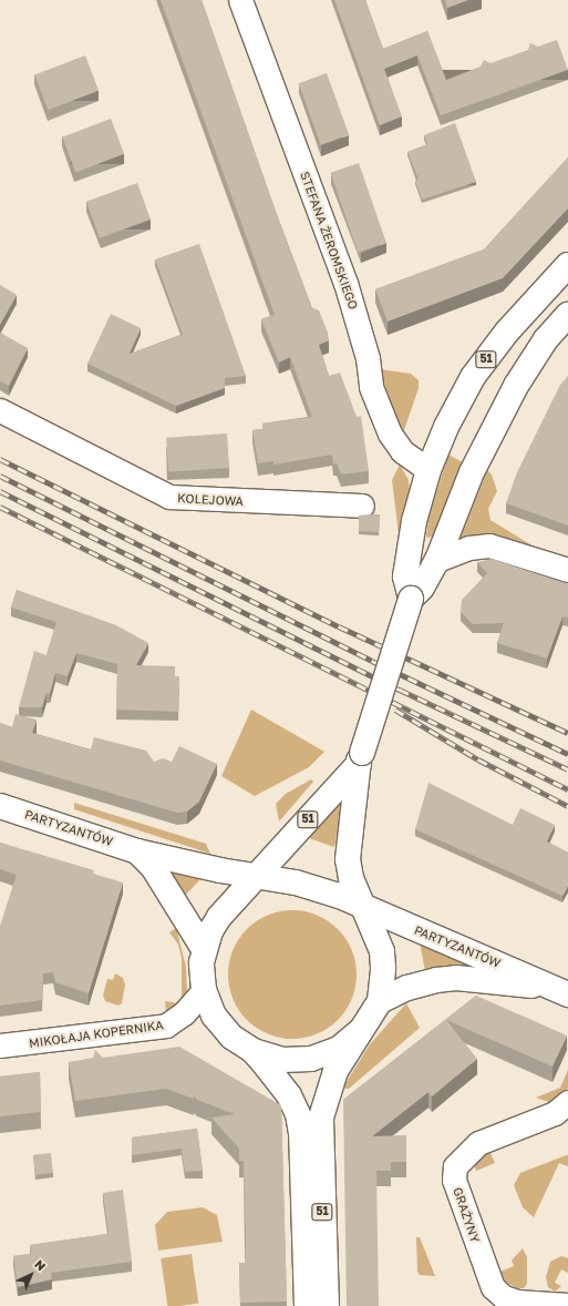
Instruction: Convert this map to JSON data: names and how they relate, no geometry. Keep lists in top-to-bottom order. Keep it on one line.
{"streets":{"main road":["51","PARTYZANTÓW"],"street":["STEFANA ŻEROMSKIEGO","KOLEJOWA","MIKOŁAJA KOPERNIKA","GRAŻYNY"]},"crossings":[["STEFANA ŻEROMSKIEGO","51"],["51","PARTYZANTÓW"],["51","MIKOŁAJA KOPERNIKA"]],"north":"top right"}
